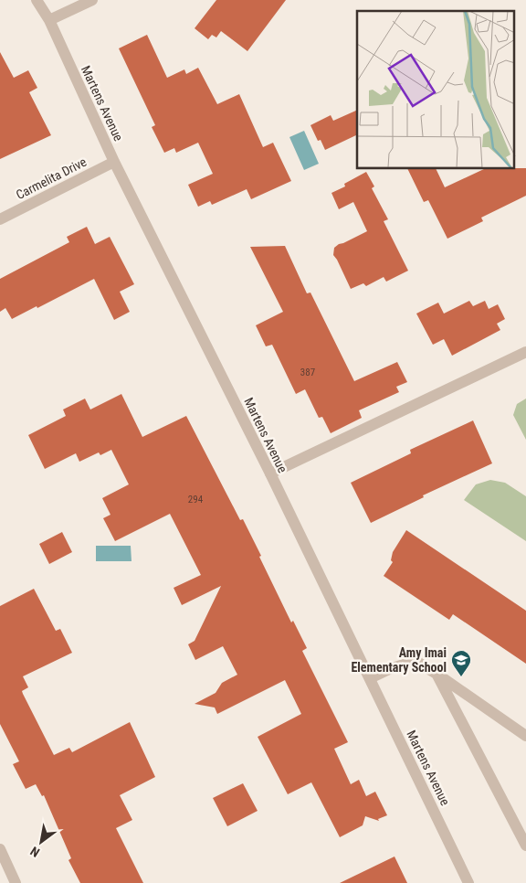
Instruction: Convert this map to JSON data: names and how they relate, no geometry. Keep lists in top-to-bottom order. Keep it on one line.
{"streets":{"street":["Martens Avenue","Carmelita Drive"]},"crossings":[["Martens Avenue","Carmelita Drive"]],"places":{"school or university":["Amy Imai Elementary School"]},"house_numbers":["387","294"],"north":"bottom left"}
